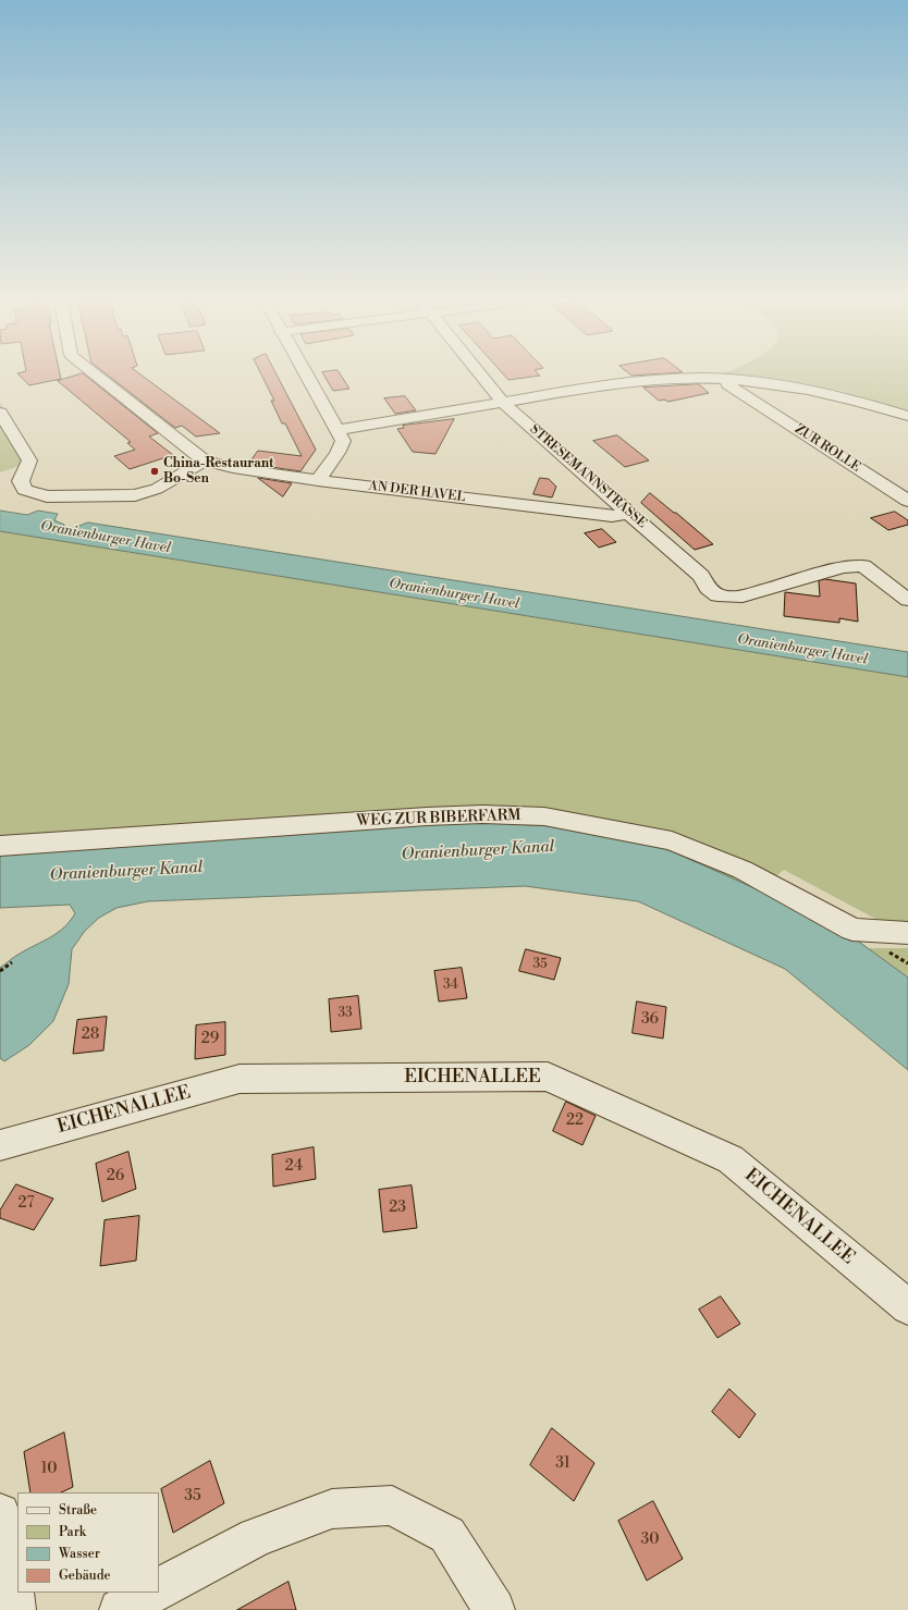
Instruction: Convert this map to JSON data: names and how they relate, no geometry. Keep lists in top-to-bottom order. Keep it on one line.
{"streets":{"street":["ZUR ROLLE","STRESEMANNSTRASSE","AN DER HAVEL","WEG ZUR BIBERFARM","EICHENALLEE"]},"crossings":[["STRESEMANNSTRASSE","AN DER HAVEL"]],"water":["Oranienburger Havel","Oranienburger Kanal"],"places":["China-Restaurant Bo-Sen"],"house_numbers":["35","34","33","36","28","29","22","24","26","27","23","31","10","35","30"],"legend":["Straße","Park","Wasser","Gebäude"]}
